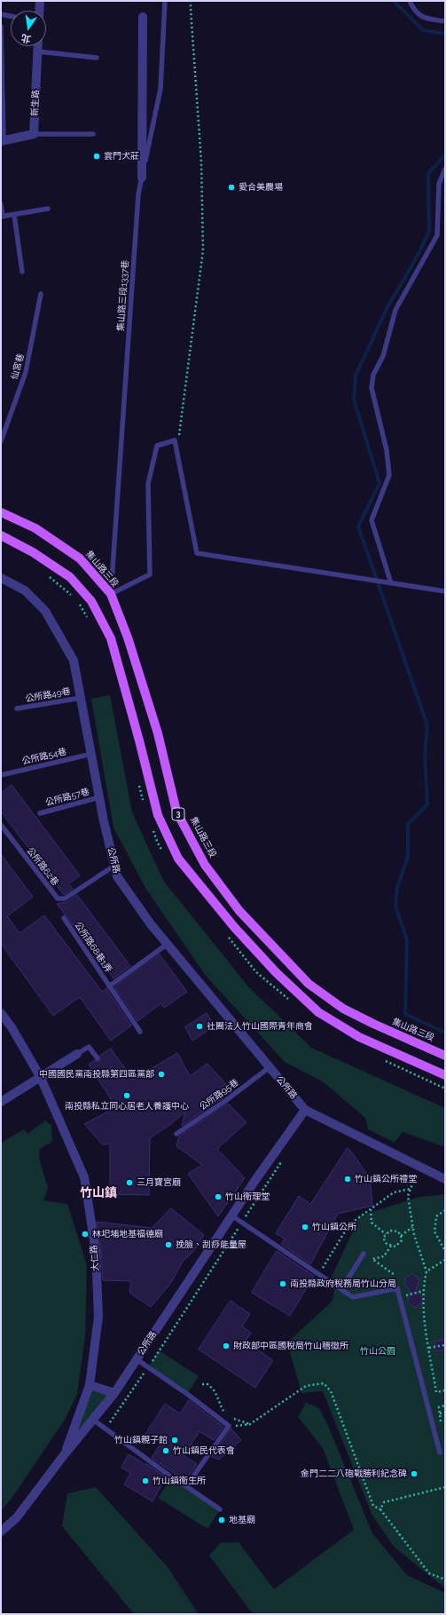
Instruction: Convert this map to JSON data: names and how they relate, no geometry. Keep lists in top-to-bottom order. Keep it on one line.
{"streets":{"main road":["集山路三段","3"],"street":["新生路","公所路","大仁路"],"lane":["集山路三段1337巷","仙宮巷","公所路49巷","公所路54巷","公所路57巷","公所路62巷","公所路68巷1弄","公所路95巷"]},"crossings":[["集山路三段1337巷","集山路三段"],["公所路49巷","公所路"],["公所路54巷","公所路"],["公所路57巷","公所路"],["公所路","公所路62巷"],["公所路","公所路95巷"],["公所路","大仁路"]],"districts":["竹山鎮"],"parks":["竹山公園"],"places":["雲門犬莊","愛合美農場","社團法人竹山國際青年商會","中國國民黨南投縣第四區黨部","南投縣私立同心居老人養護中心","竹山鎮公所禮堂","三月寶宮廟","竹山衛理堂","竹山鎮公所","林圯埔地基福德廟","挽臉、刮痧能量屋","南投縣政府稅務局竹山分局","財政部中區國稅局竹山稽徵所","竹山鎮親子館","竹山鎮民代表會","金門二二八砲戰勝利紀念碑","竹山鎮衛生所","地基廟"],"north":"bottom"}
